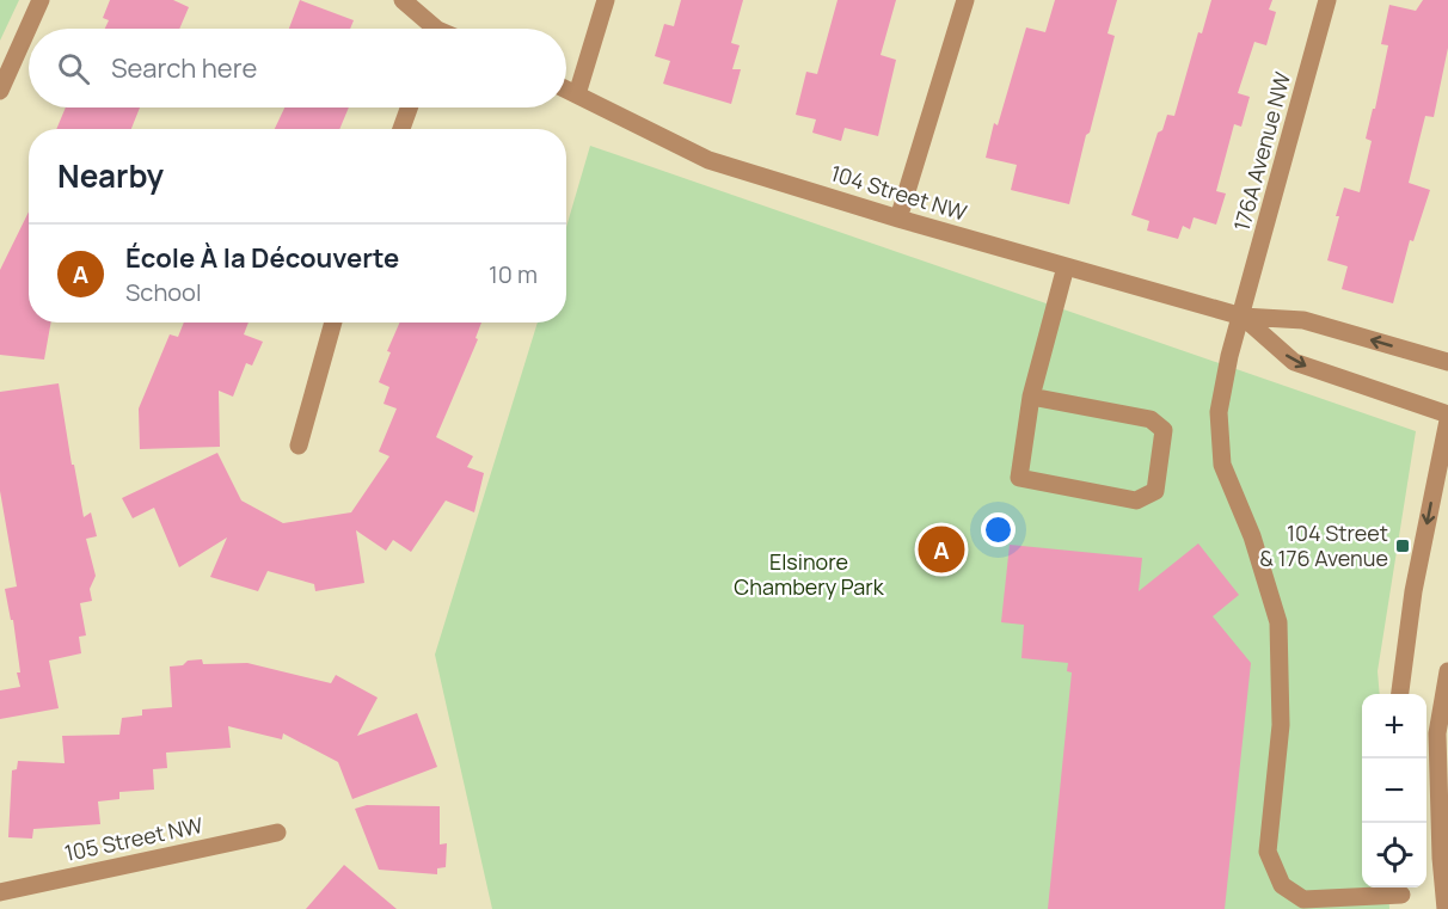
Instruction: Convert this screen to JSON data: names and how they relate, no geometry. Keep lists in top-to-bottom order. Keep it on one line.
{"streets":{"street":["176A Avenue NW","104 Street NW","105 Street NW"]},"crossings":[["176A Avenue NW","104 Street NW"]],"parks":["Elsinore Chambery Park"],"places":{"transit":["104 Street & 176 Avenue"]},"page":{"search":"Search here","heading":"Nearby","list":[{"mark":"A","name":"École À la Découverte","note":"School","value":"10 m"}],"pins":"A","map_buttons":["+","−"]}}
